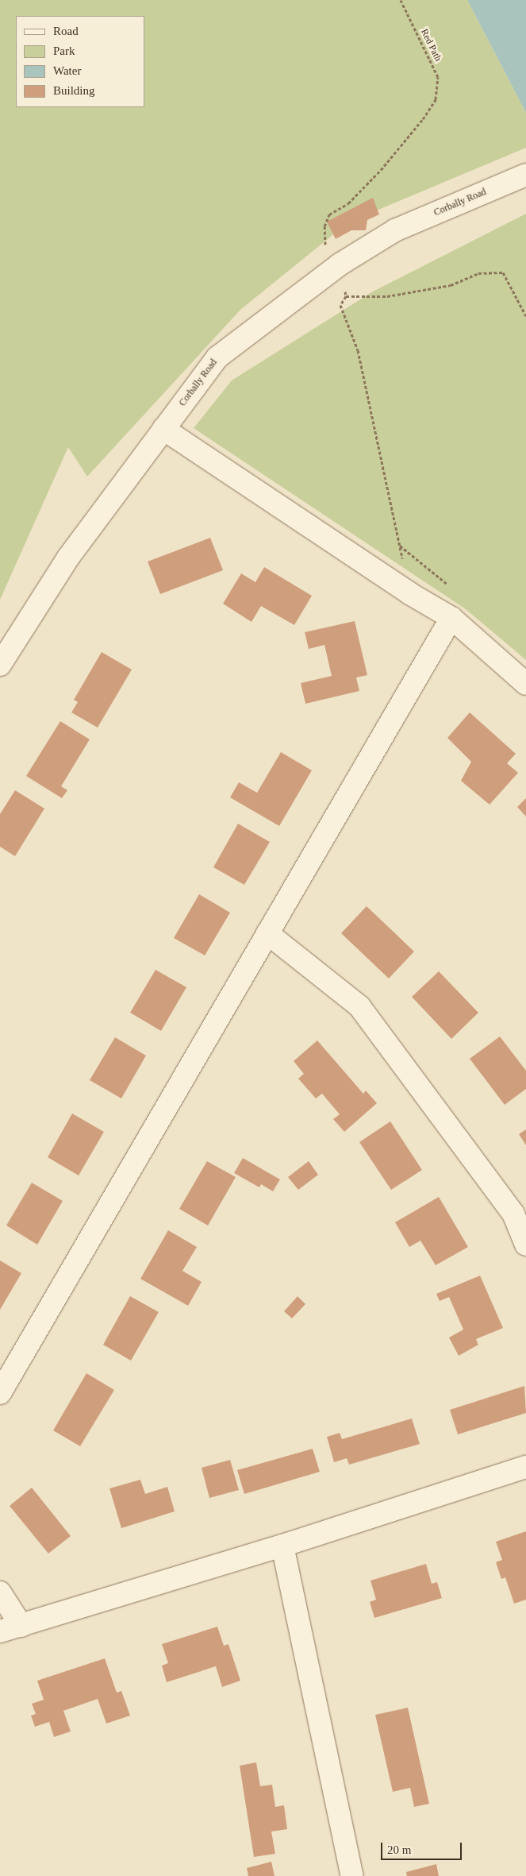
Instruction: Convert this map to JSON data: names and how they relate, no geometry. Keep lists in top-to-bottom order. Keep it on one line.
{"streets":{"street":["Corbally Road"],"path":["Red Path"]},"legend":["Road","Park","Water","Building"],"scale_bar":"20 m"}
